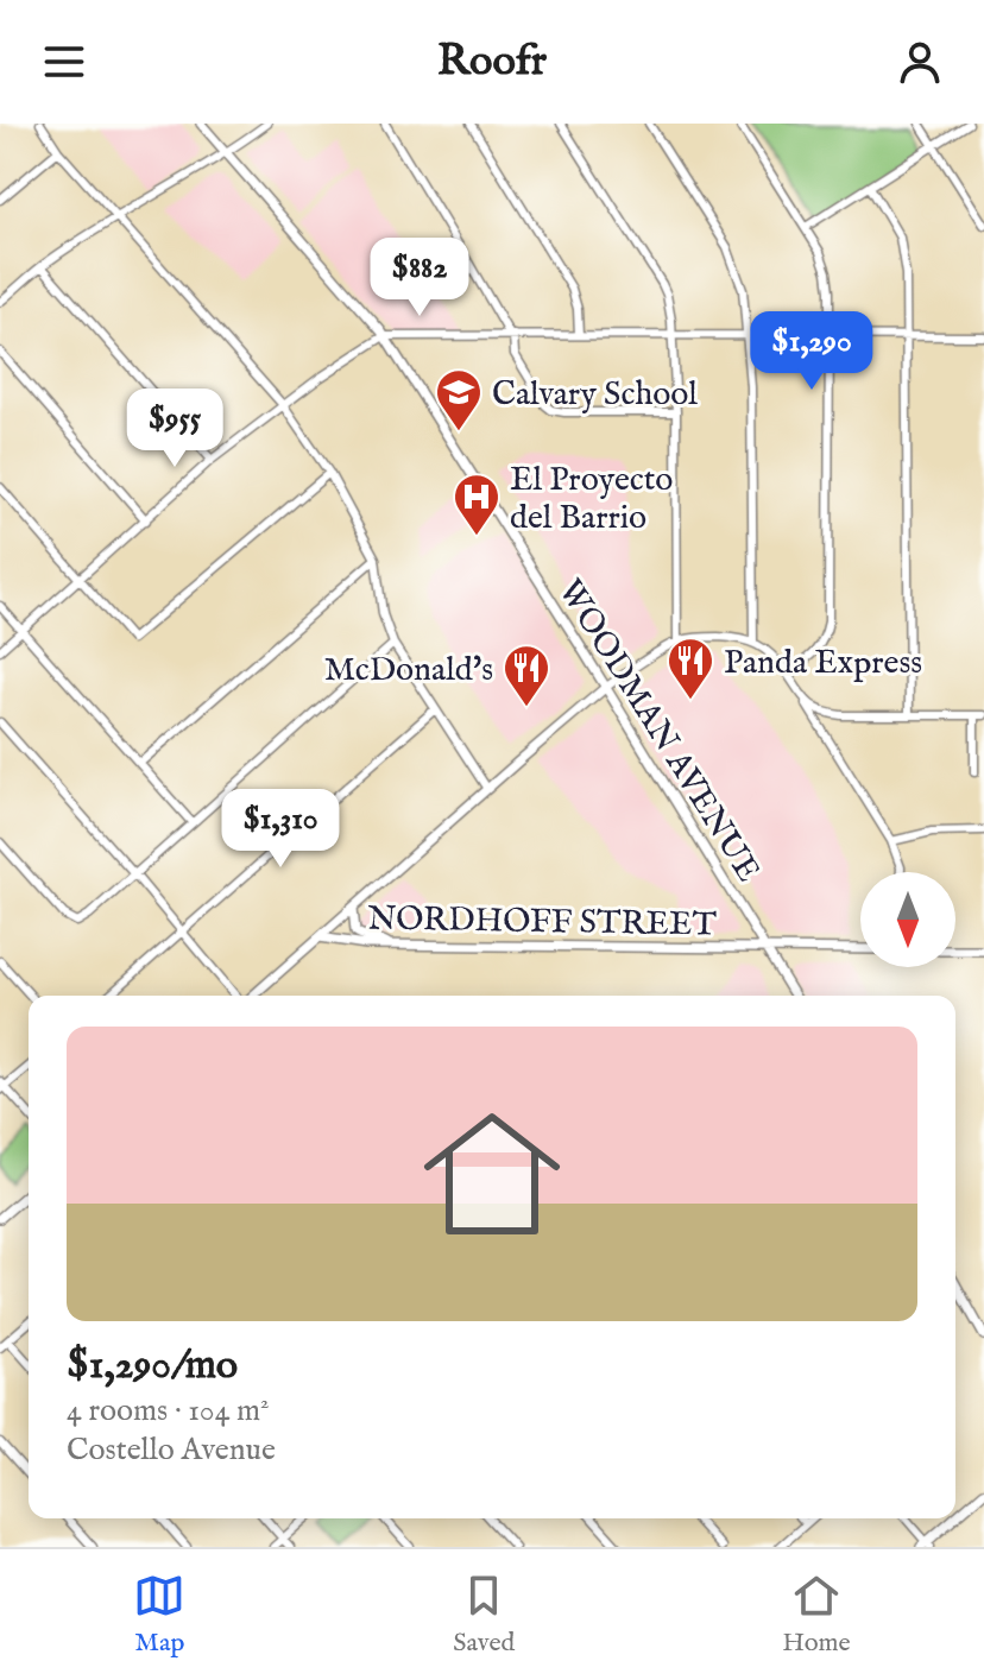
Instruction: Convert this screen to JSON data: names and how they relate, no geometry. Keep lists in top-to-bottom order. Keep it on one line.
{"streets":{"main road":["WOODMAN AVENUE","NORDHOFF STREET"]},"crossings":[["WOODMAN AVENUE","NORDHOFF STREET"]],"places":{"school or university":["Calvary School"],"hospital":["El Proyecto del Barrio"],"restaurant":["Panda Express","McDonald's"]},"north":"bottom","page":{"header":"Roofr","price":["$882","$1,290","$955","$1,310"],"list":[{"name":"$1,290/mo","note":"4 rooms · 104 m² · Costello Avenue"}],"tabs":["Map","Saved","Home"]}}
